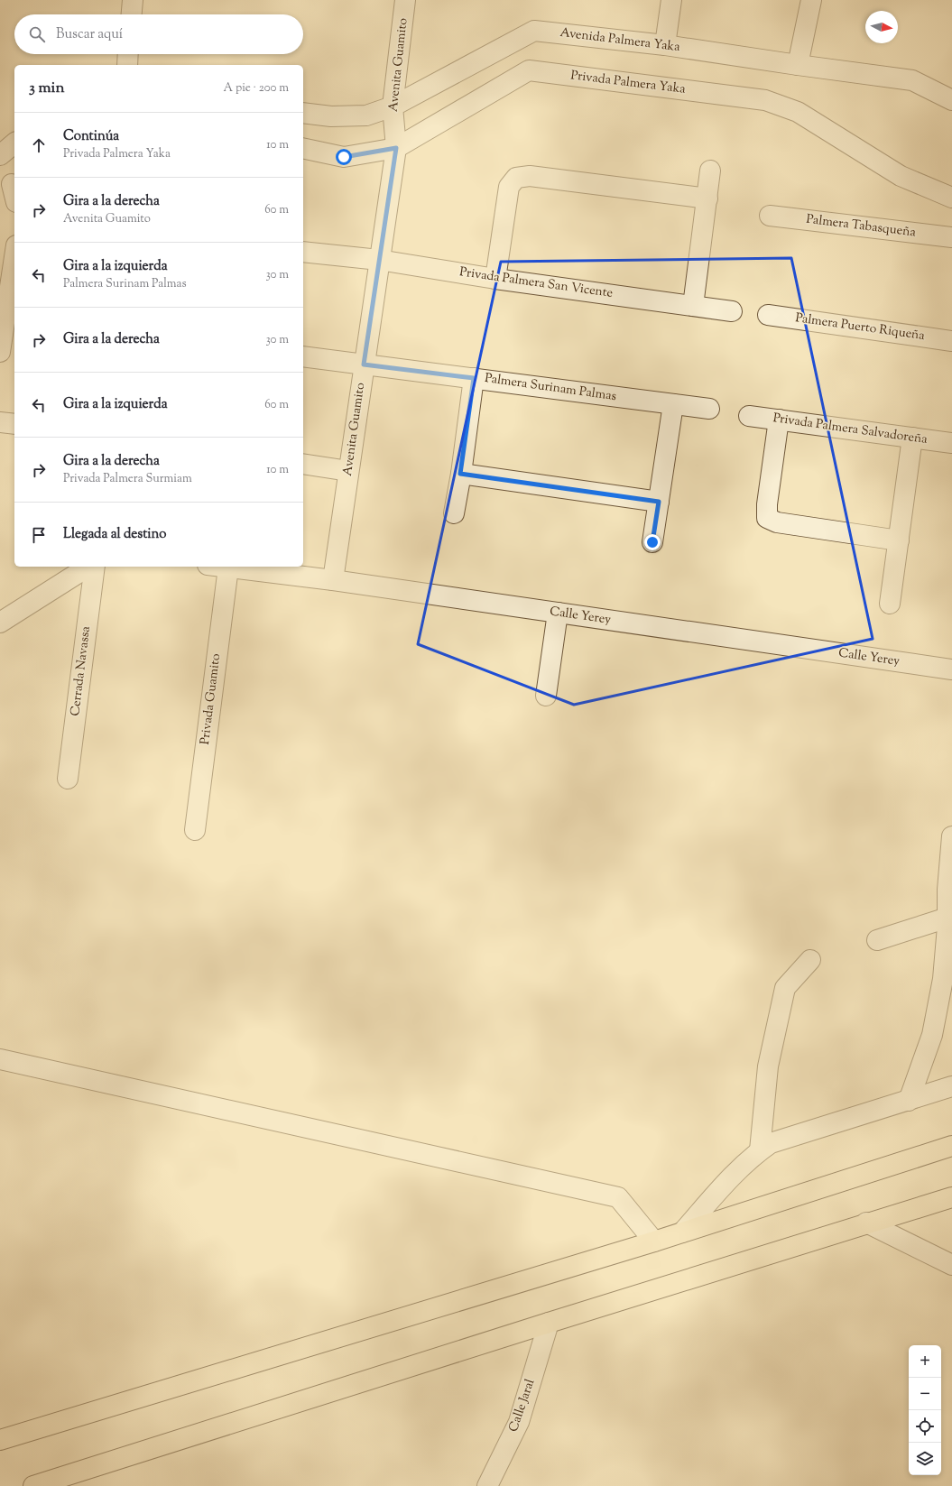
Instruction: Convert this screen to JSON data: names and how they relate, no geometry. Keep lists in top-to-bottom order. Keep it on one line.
{"streets":{"street":["Avenida Palmera Yaka","Avenita Guamito","Privada Palmera Yaka","Palmera Tabasqueña","Privada Palmera San Vicente","Palmera Puerto Riqueña","Palmera Surinam Palmas","Privada Palmera Salvadoreña","Calle Yerey","Cerrada Navassa","Privada Guamito","Calle Jaral"]},"crossings":[["Avenida Palmera Yaka","Avenita Guamito"],["Avenita Guamito","Privada Palmera Yaka"],["Avenita Guamito","Privada Palmera San Vicente"],["Avenita Guamito","Palmera Surinam Palmas"],["Avenita Guamito","Calle Yerey"],["Calle Yerey","Privada Guamito"]],"north":"right","page":{"search":"Buscar aquí","heading":["3 min","A pie · 200 m"],"list":[["Continúa","Privada Palmera Yaka","10 m"],["Gira a la derecha","Avenita Guamito","60 m"],["Gira a la izquierda","Palmera Surinam Palmas","30 m"],["Gira a la derecha","30 m"],["Gira a la izquierda","60 m"],["Gira a la derecha","Privada Palmera Surmiam","10 m"],"Llegada al destino"],"map_buttons":["+","−"]}}
